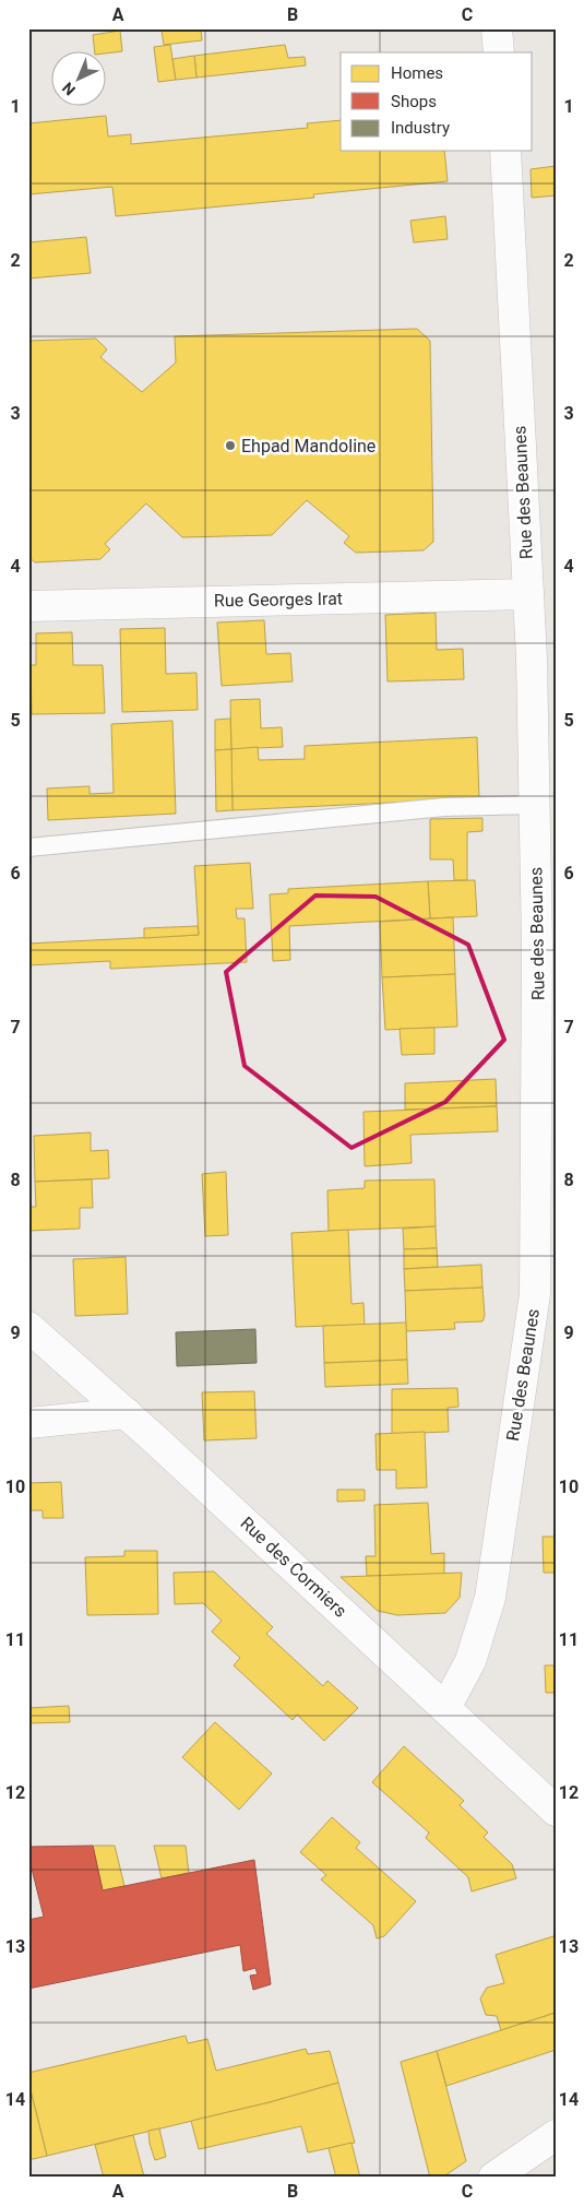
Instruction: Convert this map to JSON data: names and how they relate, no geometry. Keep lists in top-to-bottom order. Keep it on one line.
{"streets":{"street":["Rue des Beaunes","Rue Georges Irat","Rue des Cormiers"]},"crossings":[["Rue des Beaunes","Rue Georges Irat"],["Rue des Beaunes","Rue des Cormiers"]],"places":["Ehpad Mandoline"],"legend":["Homes","Shops","Industry"],"north":"bottom left","grid":{"columns":["A","B","C"],"rows":["1","2","3","4","5","6","7","8","9","10","11","12","13","14"]}}
